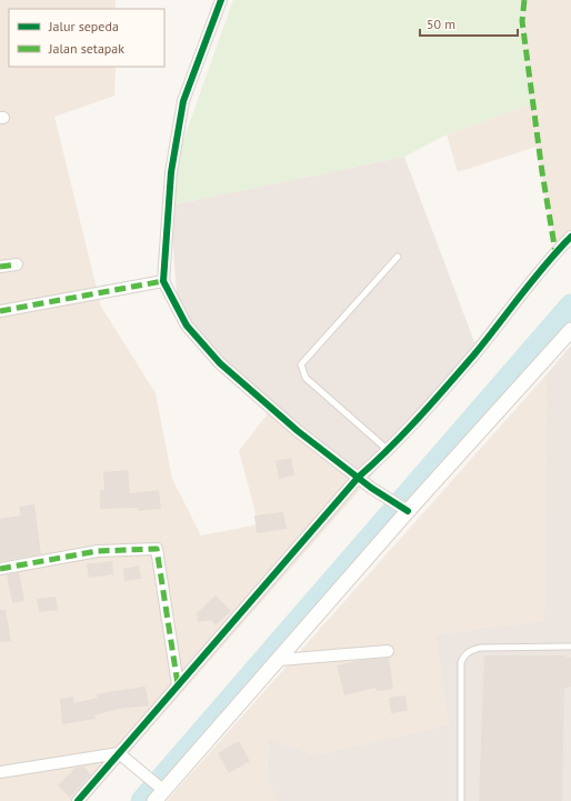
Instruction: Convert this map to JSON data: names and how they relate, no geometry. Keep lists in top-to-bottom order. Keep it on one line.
{"legend":["Jalur sepeda","Jalan setapak"],"scale_bar":"50 m"}
